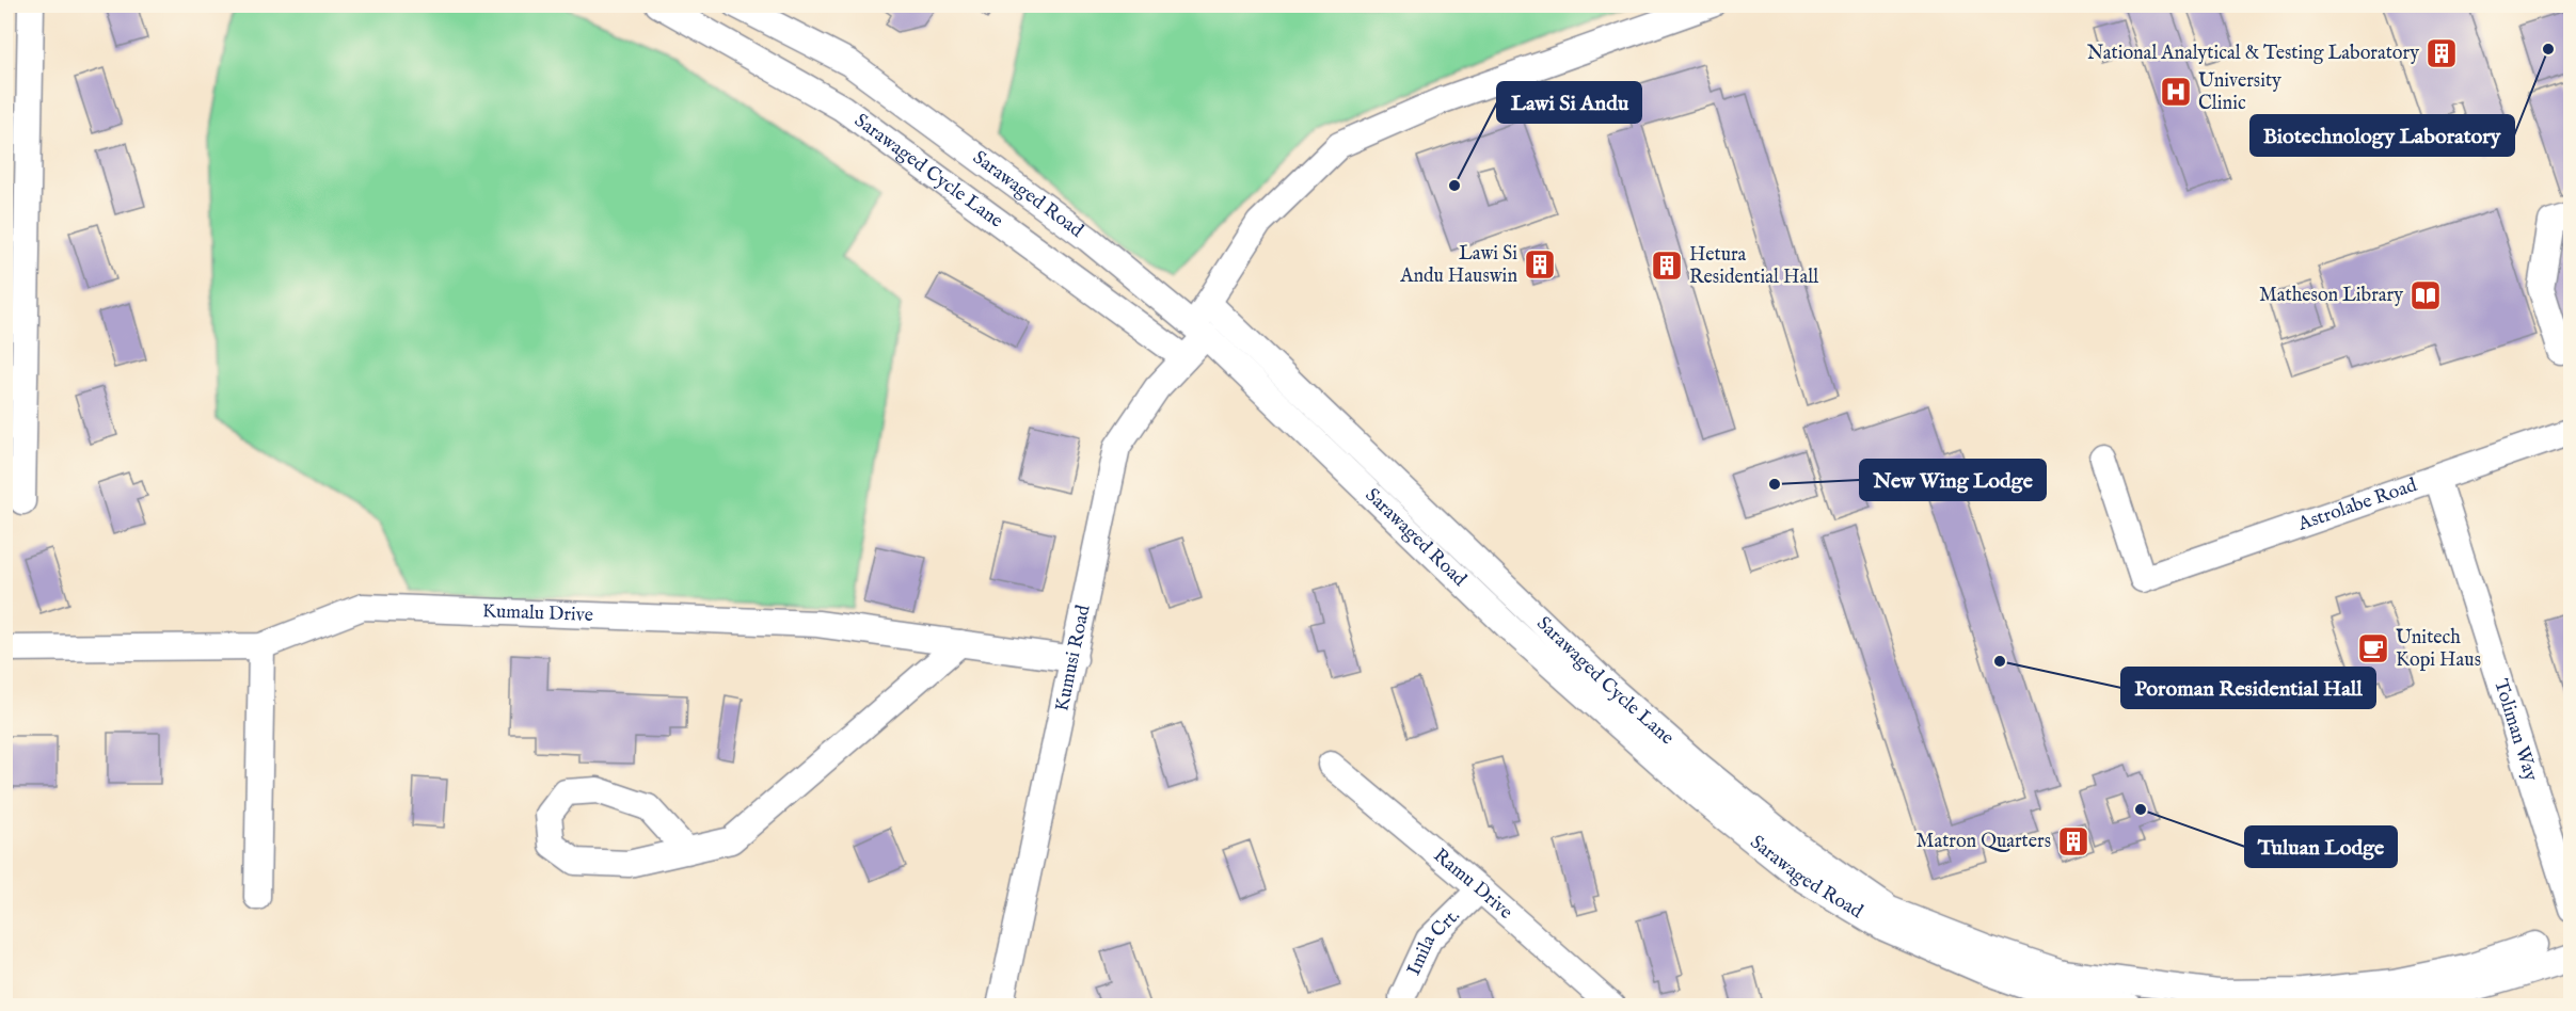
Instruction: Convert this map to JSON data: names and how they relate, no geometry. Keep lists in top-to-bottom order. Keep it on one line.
{"streets":{"street":["Sarawaged Cycle Lane","Sarawaged Road","Astrolabe Road","Kumalu Drive","Kumusi Road","Toliman Way","Ramu Drive","Imila Crt."]},"crossings":[["Sarawaged Cycle Lane","Sarawaged Road"],["Sarawaged Cycle Lane","Kumusi Road"],["Sarawaged Road","Kumusi Road"],["Astrolabe Road","Toliman Way"],["Kumalu Drive","Kumusi Road"],["Ramu Drive","Imila Crt."]],"places":{"other":["Biotechnology Laboratory","Lawi Si Andu","New Wing Lodge","Poroman Residential Hall","Tuluan Lodge"],"building":["National Analytical & Testing Laboratory","Lawi Si Andu Hauswin","Hetura Residential Hall","Matron Quarters"],"hospital":["University Clinic"],"library":["Matheson Library"],"cafe":["Unitech Kopi Haus"]}}
